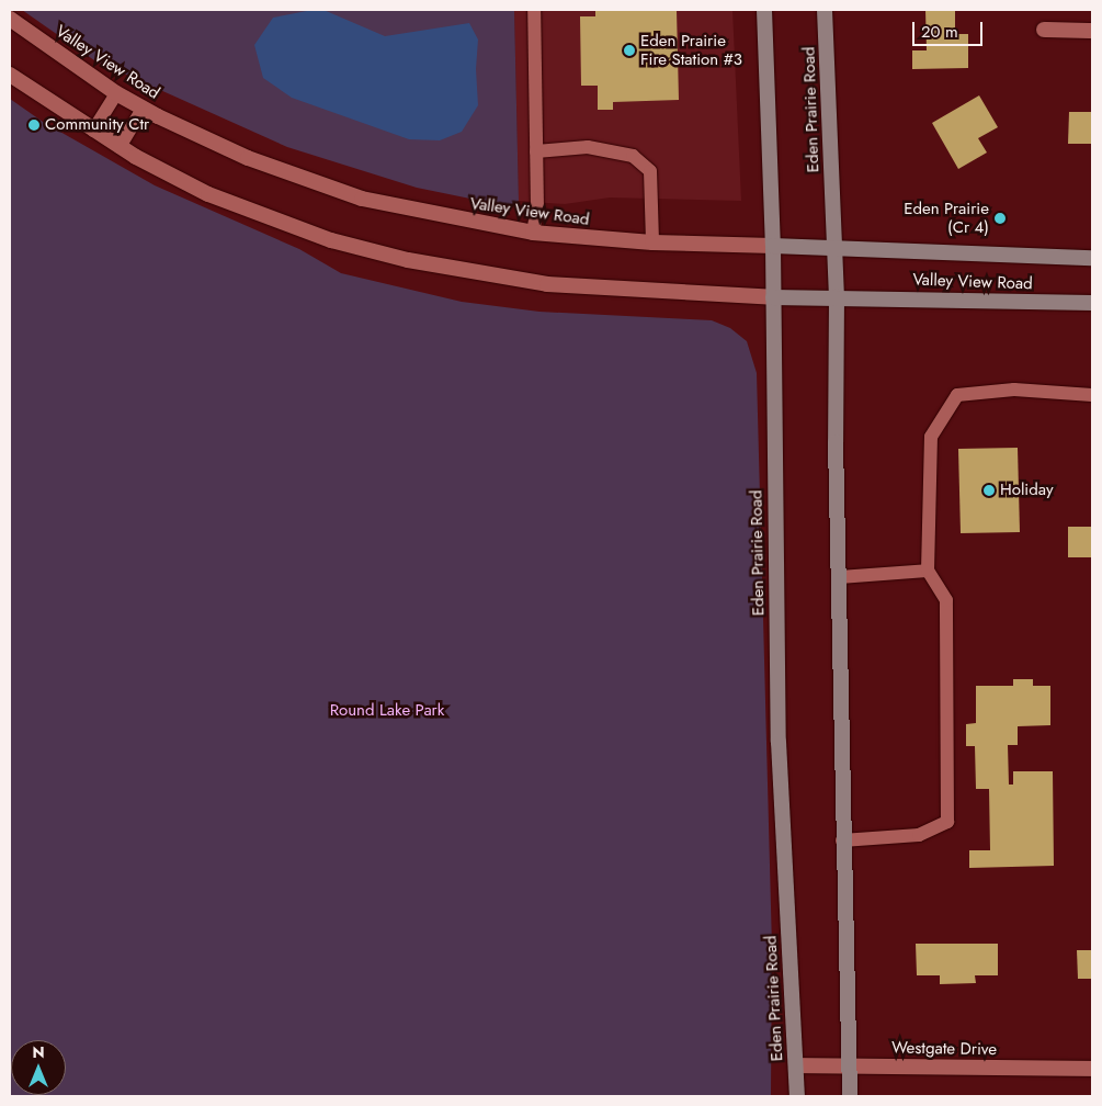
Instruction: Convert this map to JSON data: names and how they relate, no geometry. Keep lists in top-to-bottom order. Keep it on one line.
{"streets":{"main road":["Valley View Road","Eden Prairie Road"],"street":["Westgate Drive"]},"crossings":[["Valley View Road","Eden Prairie Road"],["Eden Prairie Road","Westgate Drive"]],"parks":["Round Lake Park"],"places":["Eden Prairie Fire Station #3","Community Ctr","Eden Prairie (Cr 4)","Holiday"],"scale_bar":"20 m","north":"top"}
